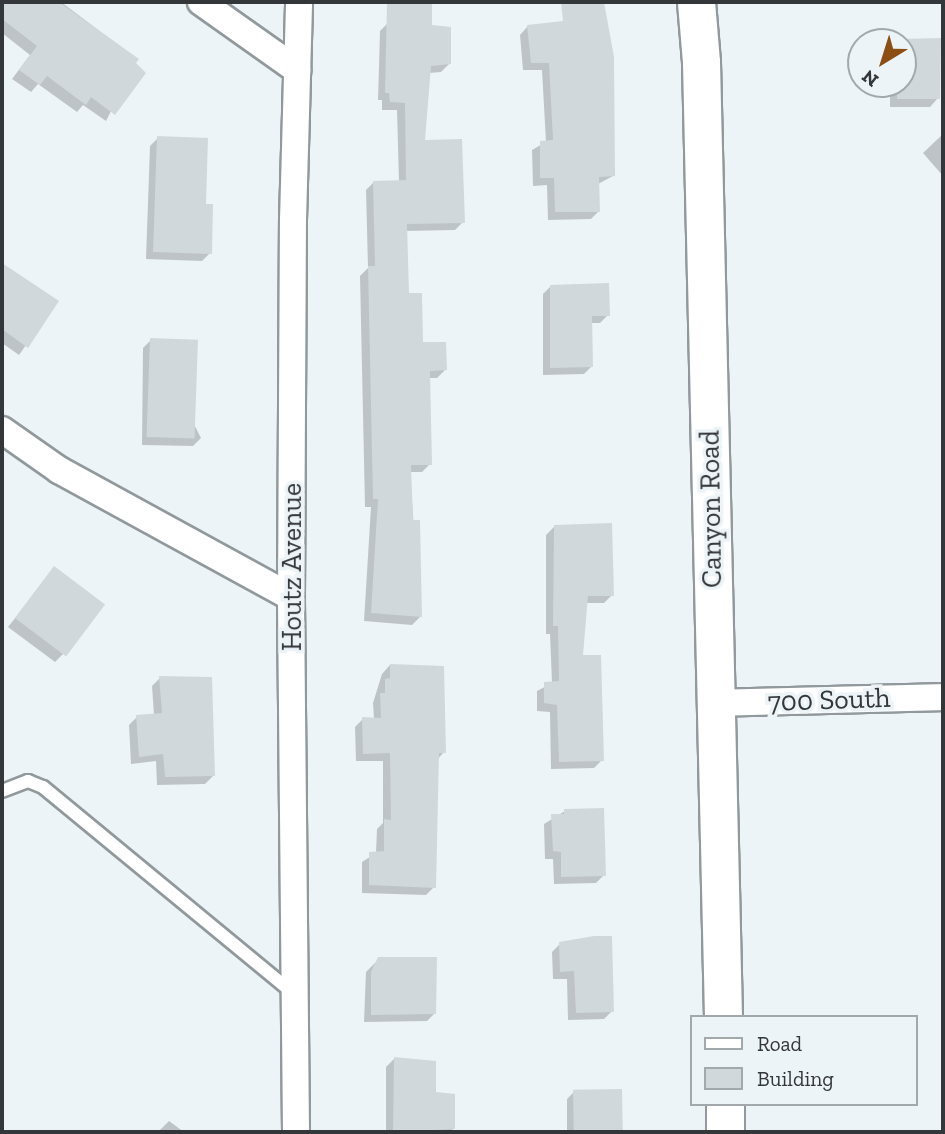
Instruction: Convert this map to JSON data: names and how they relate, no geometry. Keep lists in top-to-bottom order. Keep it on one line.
{"streets":{"main road":["Canyon Road"],"street":["Houtz Avenue","700 South"]},"crossings":[["Canyon Road","700 South"]],"legend":["Road","Building"],"north":"bottom left"}
